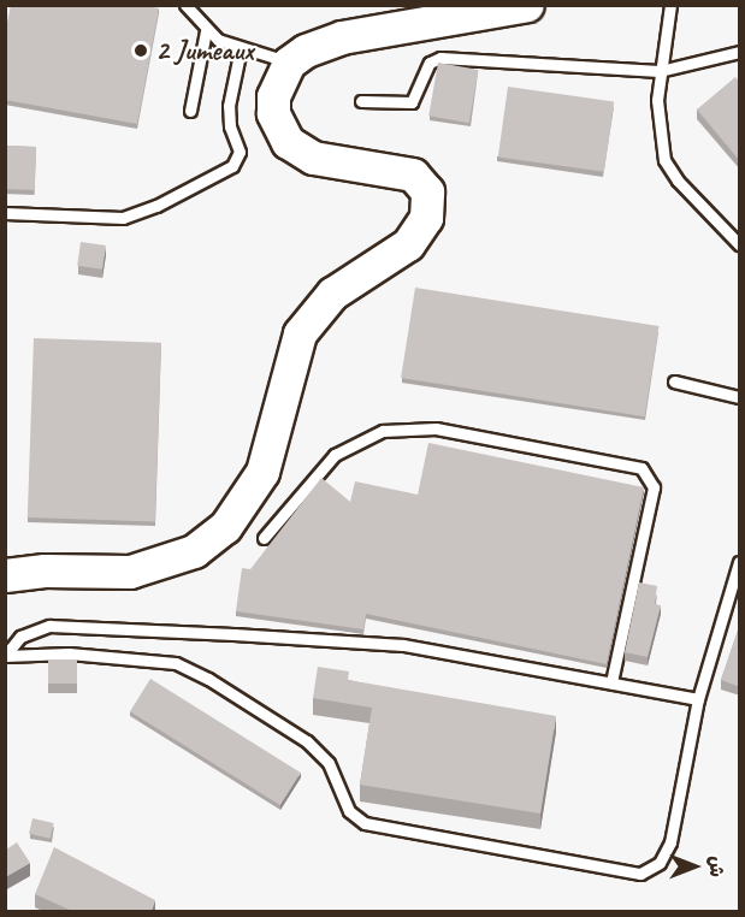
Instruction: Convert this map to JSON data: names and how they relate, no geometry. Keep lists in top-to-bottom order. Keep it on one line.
{"places":["2 Jumeaux"],"north":"right"}
